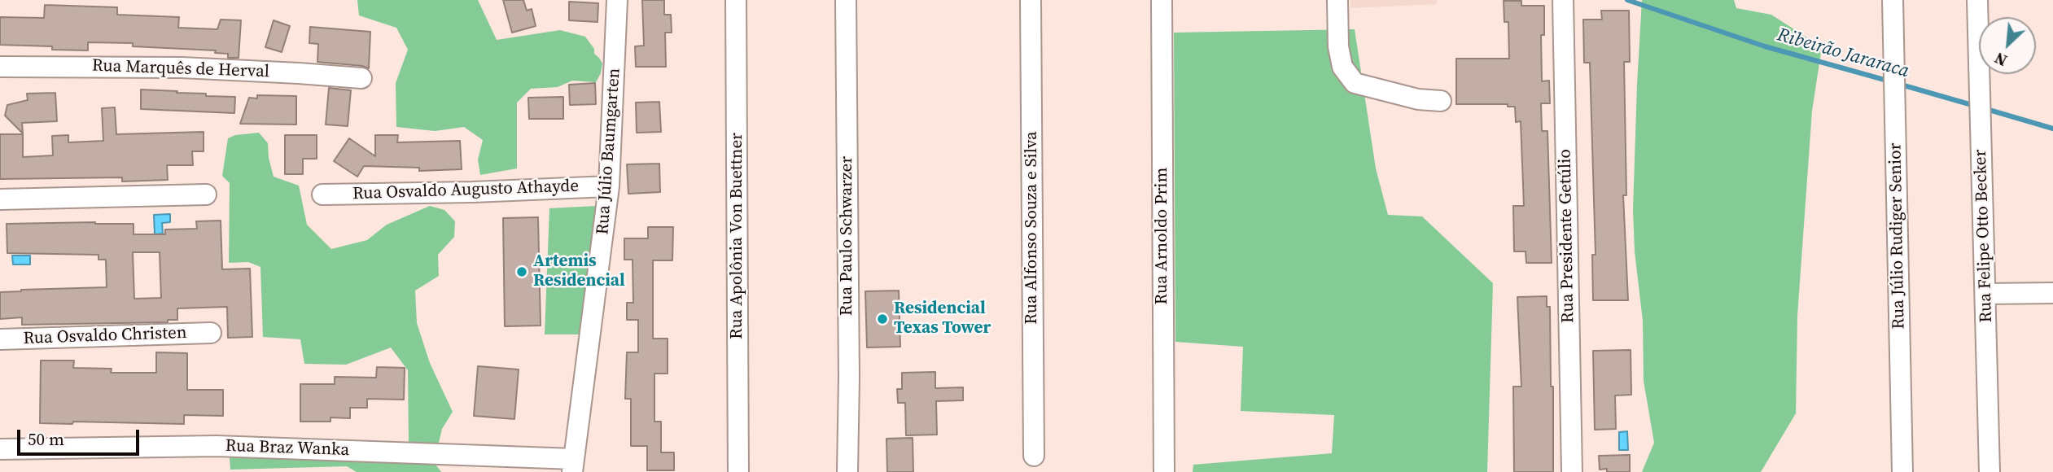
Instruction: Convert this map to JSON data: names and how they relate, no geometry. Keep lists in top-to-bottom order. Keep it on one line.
{"streets":{"street":["Rua Marquês de Herval","Rua Júlio Baumgarten","Rua Osvaldo Augusto Athayde","Rua Alfonso Souza e Silva","Rua Apolônia Von Buettner","Rua Paulo Schwarzer","Rua Arnoldo Prim","Rua Presidente Getúlio","Rua Júlio Rudiger Senior","Rua Felipe Otto Becker","Rua Osvaldo Christen","Rua Braz Wanka"]},"crossings":[["Rua Júlio Baumgarten","Rua Osvaldo Augusto Athayde"],["Rua Júlio Baumgarten","Rua Braz Wanka"]],"water":["Ribeirão Jararaca"],"places":["Artemis Residencial","Residencial Texas Tower"],"scale_bar":"50 m","north":"bottom left"}
